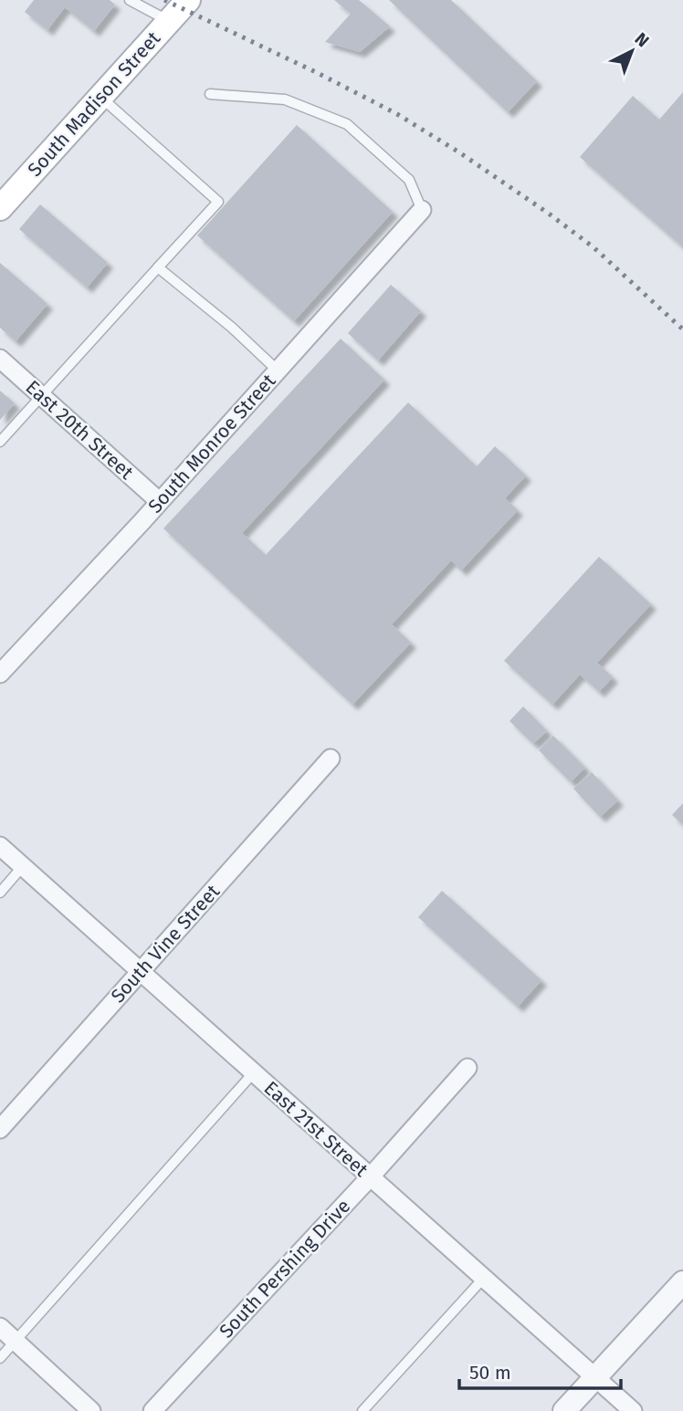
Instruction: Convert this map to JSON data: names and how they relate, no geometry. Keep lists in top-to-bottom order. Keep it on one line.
{"streets":{"main road":["South Madison Street"],"street":["East 20th Street","South Monroe Street","South Vine Street","East 21st Street","South Pershing Drive"]},"crossings":[["East 20th Street","South Monroe Street"],["South Vine Street","East 21st Street"],["East 21st Street","South Pershing Drive"]],"scale_bar":"50 m","north":"top right"}
